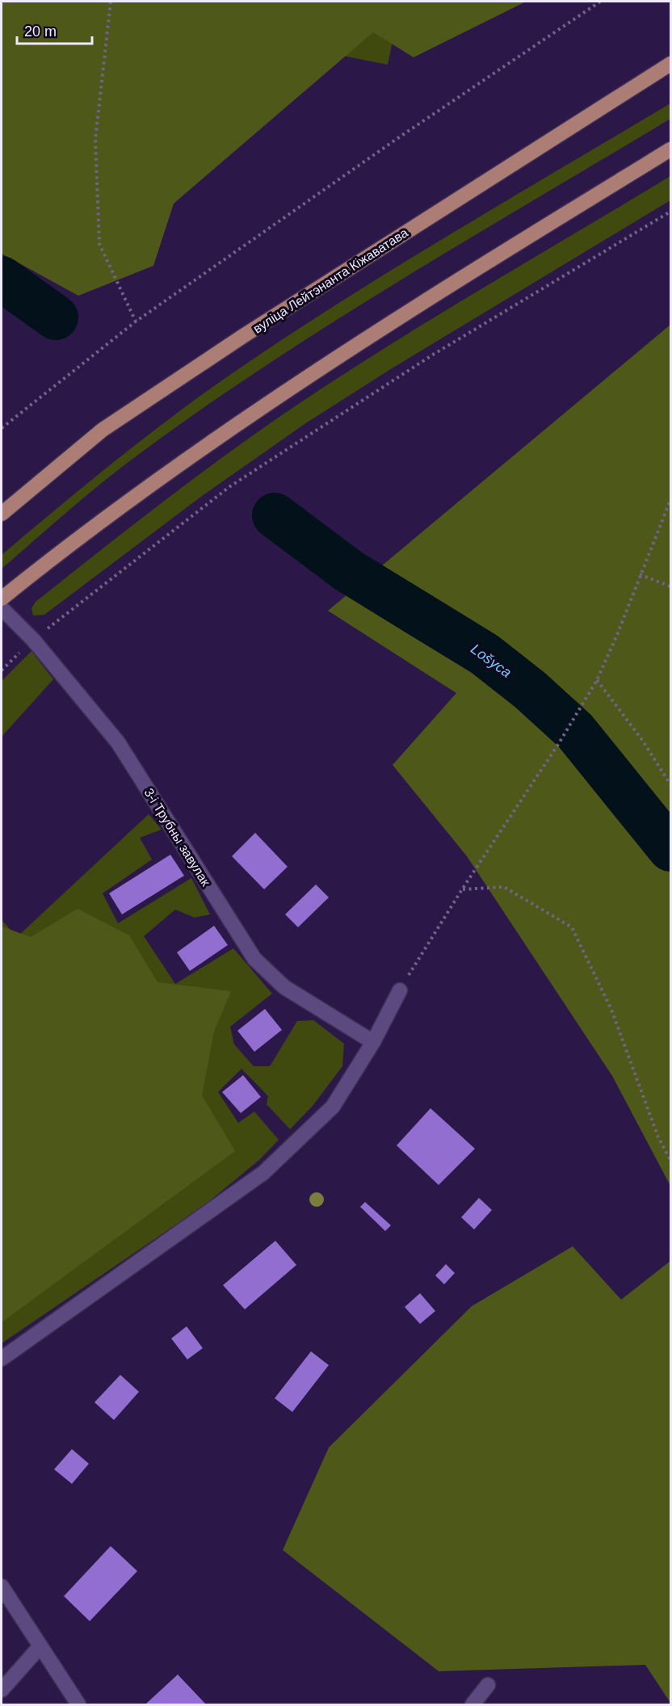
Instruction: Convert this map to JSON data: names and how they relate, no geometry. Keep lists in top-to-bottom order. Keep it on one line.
{"streets":{"main road":["вуліца Лейтэнанта Кіжаватава"],"street":["3-і Трубны завулак"]},"water":["Lošyca"],"scale_bar":"20 m"}
